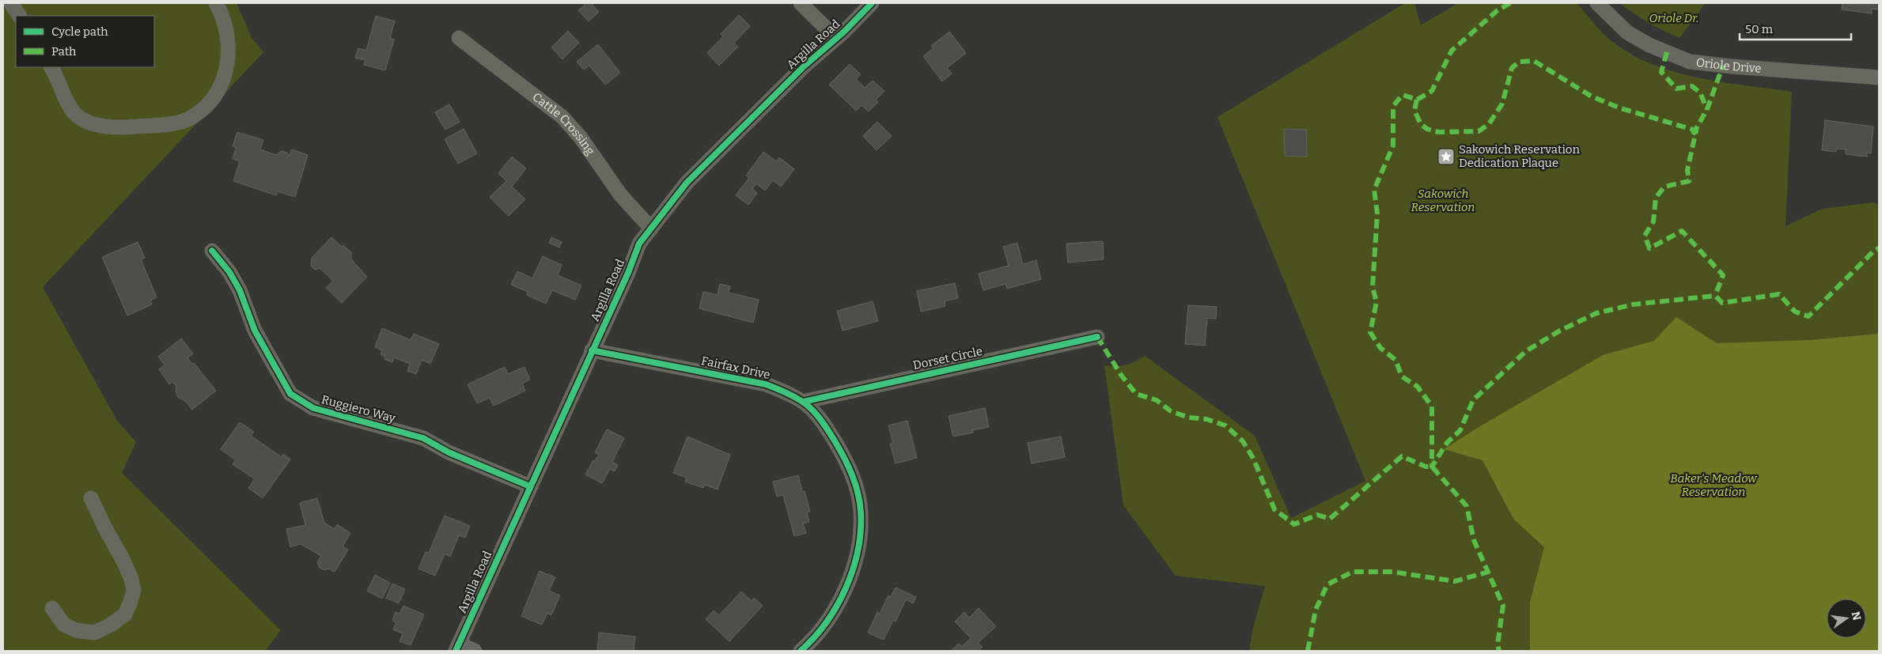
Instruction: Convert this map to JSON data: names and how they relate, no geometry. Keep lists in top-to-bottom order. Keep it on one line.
{"streets":{"street":["Argilla Road","Oriole Drive","Cattle Crossing","Dorset Circle","Fairfax Drive","Ruggiero Way"]},"crossings":[["Argilla Road","Cattle Crossing"],["Argilla Road","Fairfax Drive"],["Argilla Road","Ruggiero Way"],["Dorset Circle","Fairfax Drive"]],"parks":["Oriole Dr.","Sakowich Reservation","Baker's Meadow Reservation"],"places":{"place":["Sakowich Reservation Dedication Plaque"]},"legend":["Cycle path","Path"],"scale_bar":"50 m","north":"right"}
